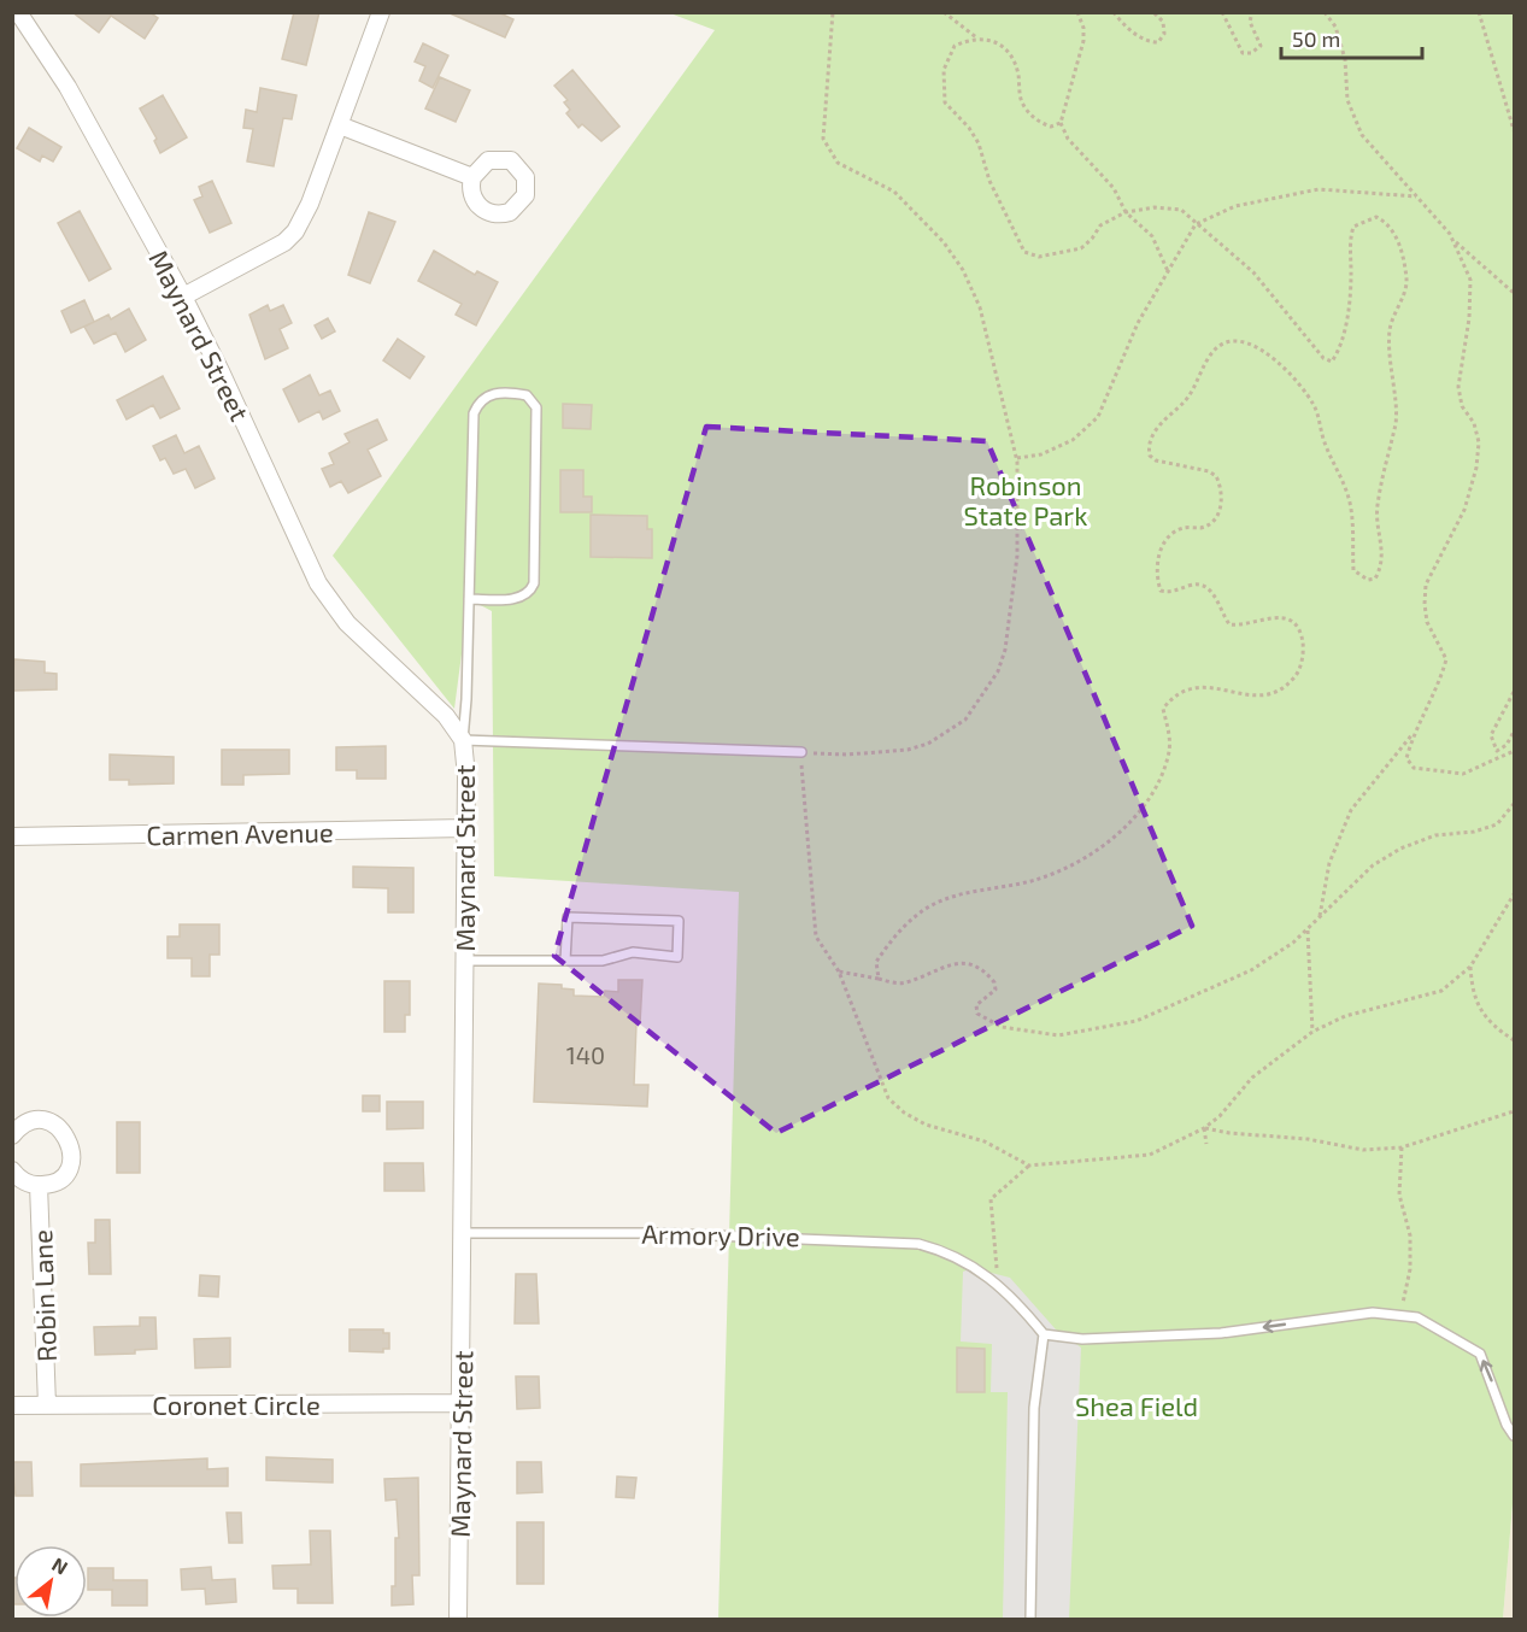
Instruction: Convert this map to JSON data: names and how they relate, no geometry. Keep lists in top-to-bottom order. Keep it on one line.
{"streets":{"street":["Maynard Street","Carmen Avenue","Robin Lane","Coronet Circle"],"lane":["Armory Drive"]},"crossings":[["Maynard Street","Carmen Avenue"],["Maynard Street","Armory Drive"],["Maynard Street","Coronet Circle"],["Robin Lane","Coronet Circle"]],"parks":["Robinson State Park","Shea Field"],"house_numbers":["140"],"scale_bar":"50 m","north":"top right"}
